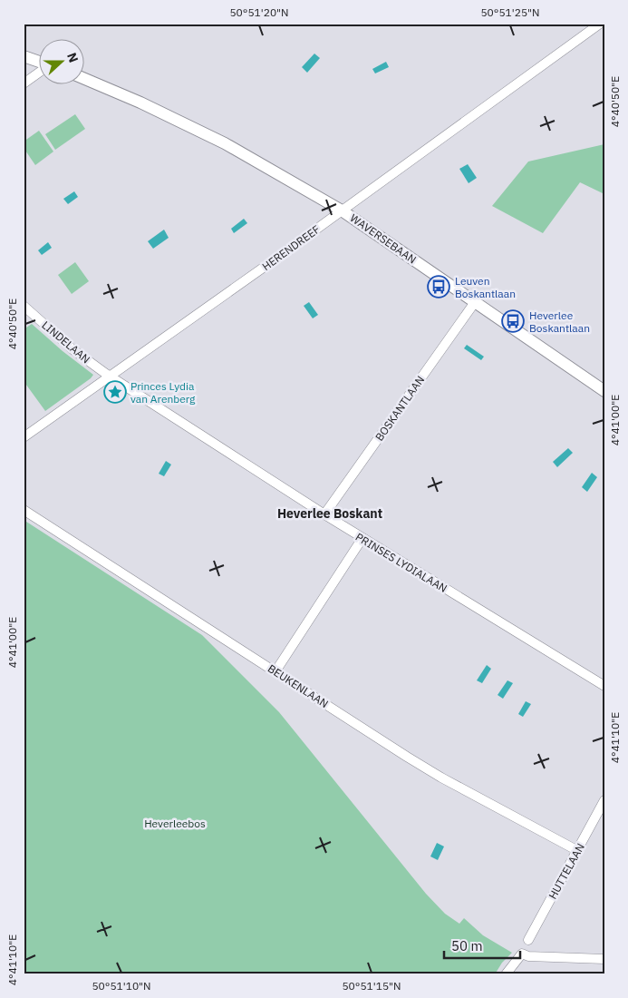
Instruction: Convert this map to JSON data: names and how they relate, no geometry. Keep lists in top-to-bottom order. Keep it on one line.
{"streets":{"street":["WAVERSEBAAN","HERENDREEF","LINDELAAN","BOSKANTLAAN","PRINSES LYDIALAAN","BEUKENLAAN","HUTTELAAN"]},"crossings":[["WAVERSEBAAN","HERENDREEF"],["WAVERSEBAAN","BOSKANTLAAN"],["HERENDREEF","LINDELAAN"],["HERENDREEF","PRINSES LYDIALAAN"],["LINDELAAN","PRINSES LYDIALAAN"],["BOSKANTLAAN","PRINSES LYDIALAAN"],["BEUKENLAAN","HUTTELAAN"]],"districts":["Heverlee Boskant"],"parks":["Heverleebos"],"places":{"bus stop":["Leuven Boskantlaan","Heverlee Boskantlaan"],"place":["Princes Lydia van Arenberg"]},"scale_bar":"50 m","north":"right","coordinates":["50°51'20\"N","50°51'25\"N","4°40'50\"E","4°41'00\"E","4°41'10\"E","50°51'10\"N","50°51'15\"N"]}
